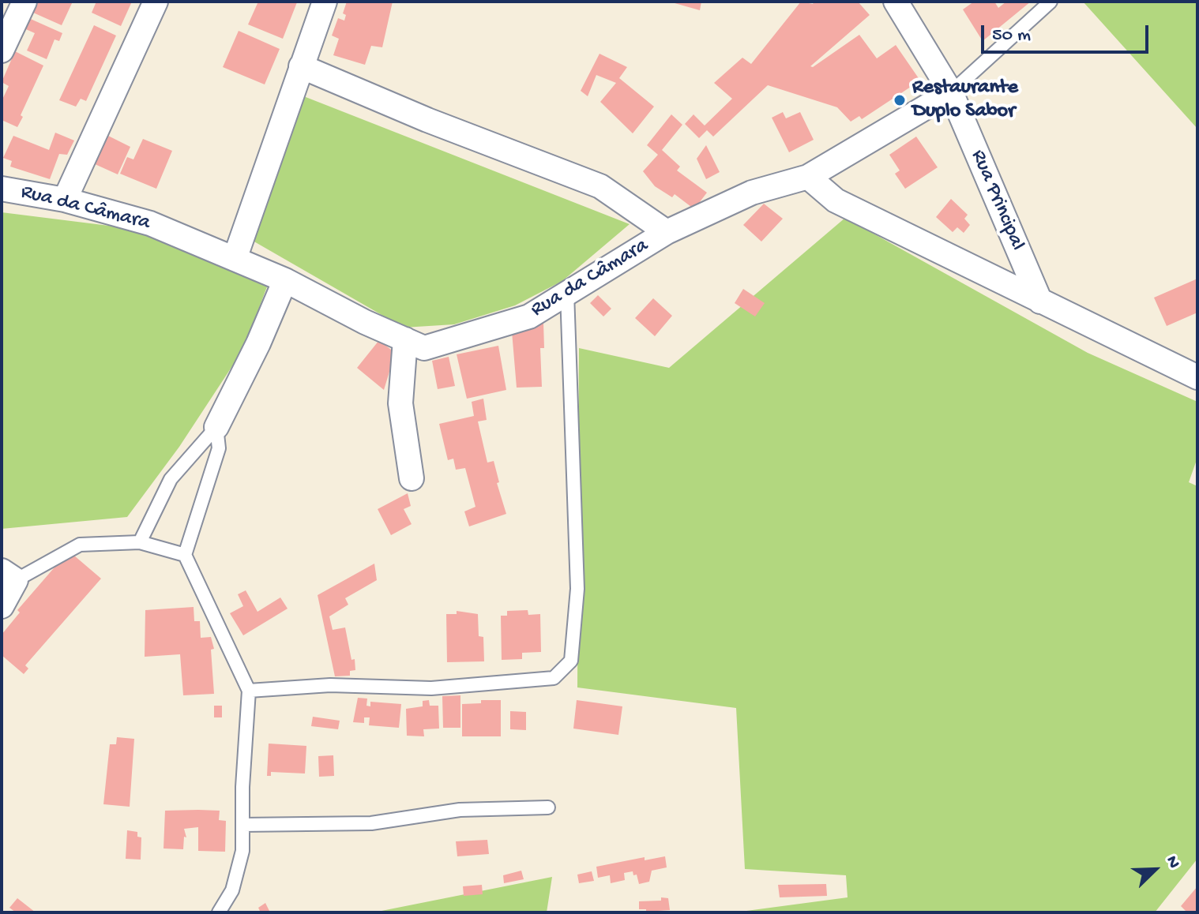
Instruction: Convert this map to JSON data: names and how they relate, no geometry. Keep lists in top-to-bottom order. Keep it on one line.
{"streets":{"street":["Rua Principal","Rua da Câmara"]},"crossings":[["Rua Principal","Rua da Câmara"]],"places":["Restaurante Duplo Sabor"],"scale_bar":"50 m","north":"top right"}
